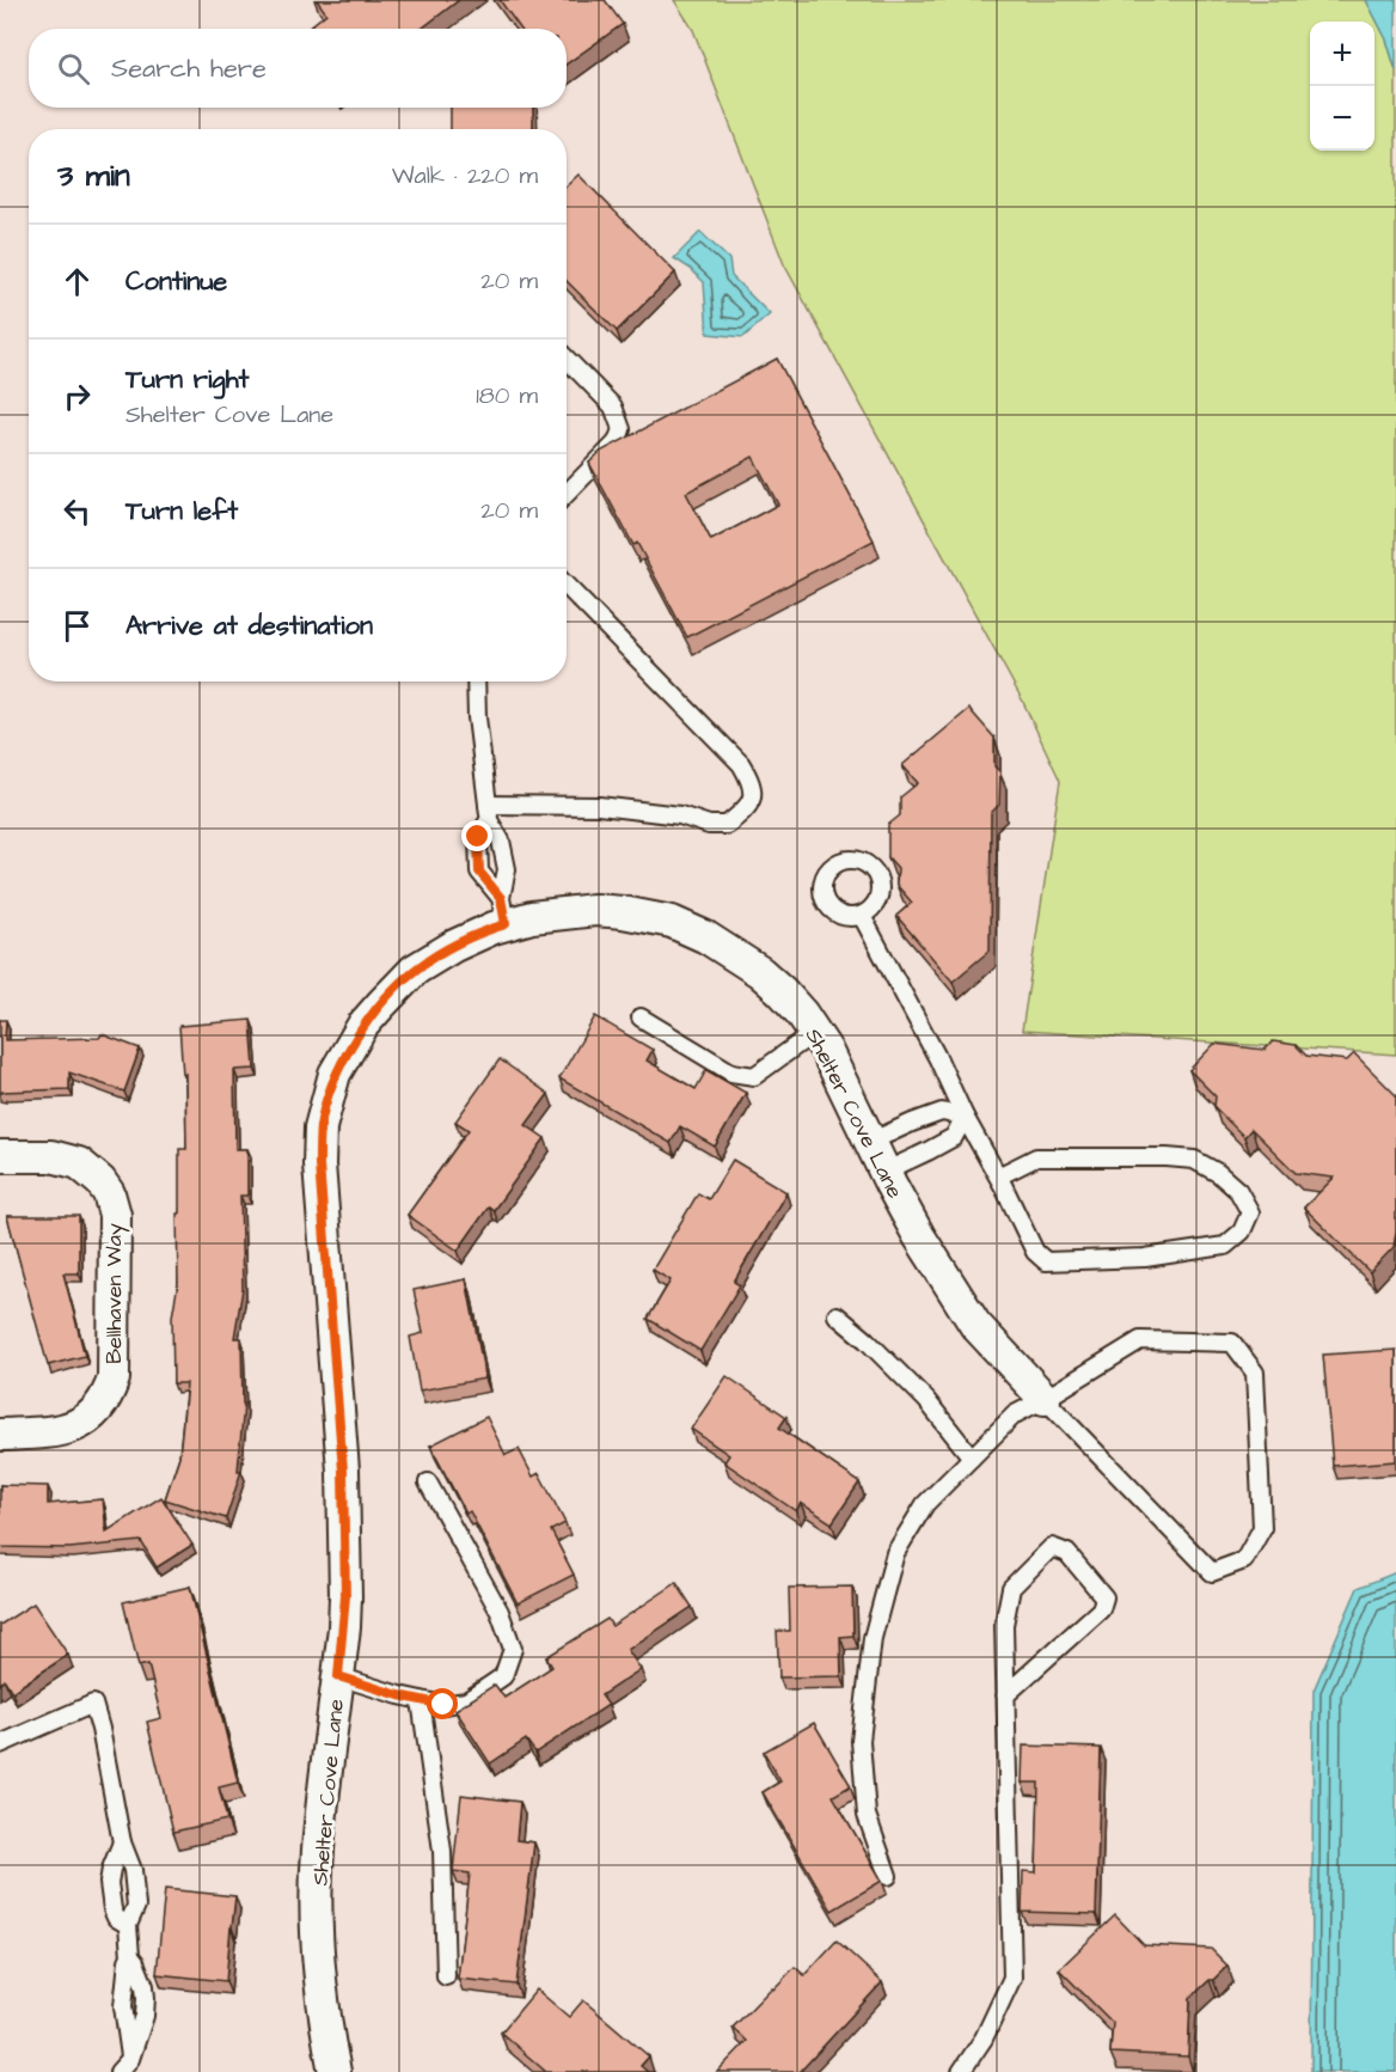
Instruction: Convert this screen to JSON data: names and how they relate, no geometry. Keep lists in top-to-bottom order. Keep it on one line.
{"streets":{"street":["Shelter Cove Lane","Bellhaven Way"]},"page":{"map_buttons":["+","−"],"search":"Search here","heading":["3 min","Walk · 220 m"],"list":[["Continue","20 m"],["Turn right","Shelter Cove Lane","180 m"],["Turn left","20 m"],"Arrive at destination"]}}
